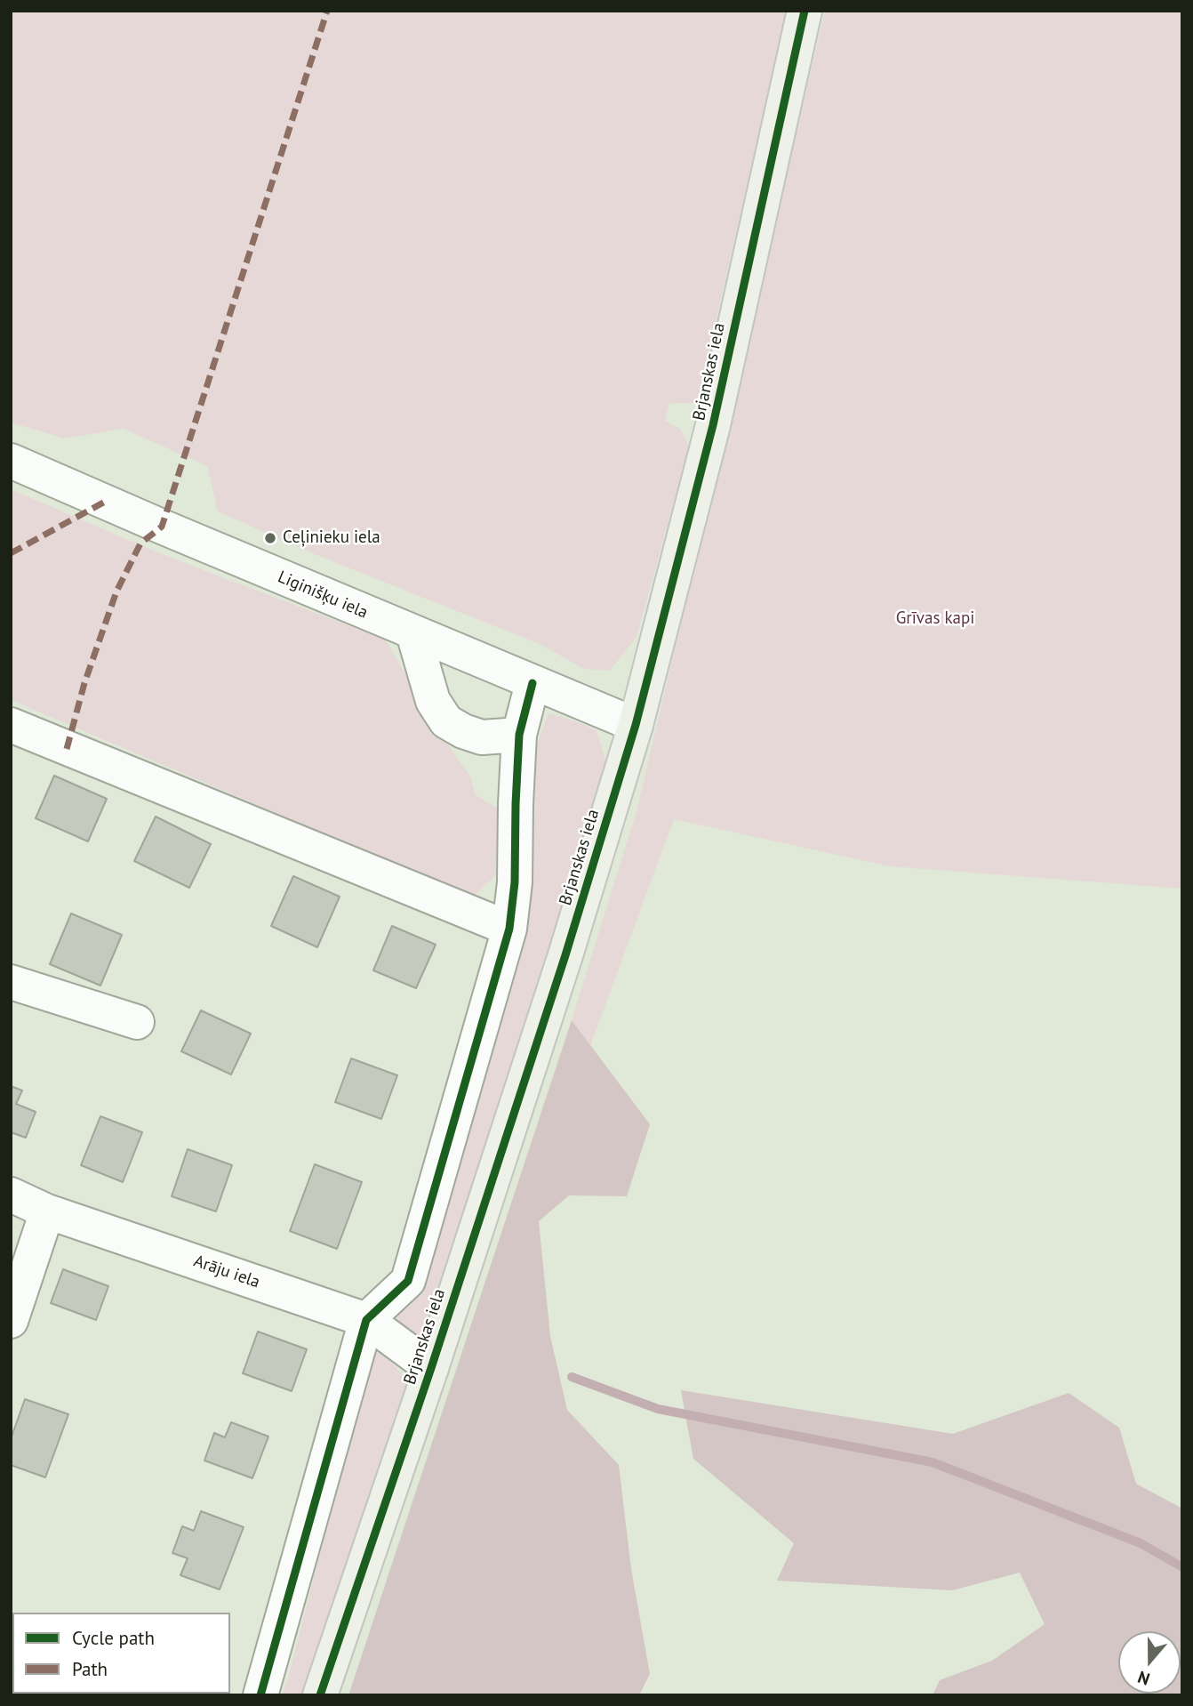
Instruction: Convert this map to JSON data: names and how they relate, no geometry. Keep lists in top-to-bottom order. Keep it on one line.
{"streets":{"main road":["Brjanskas iela"],"street":["Liginišķu iela","Arāju iela"]},"crossings":[["Brjanskas iela","Liginišķu iela"],["Brjanskas iela","Arāju iela"]],"parks":["Grīvas kapi"],"places":["Ceļinieku iela"],"legend":["Cycle path","Path"],"north":"bottom"}
